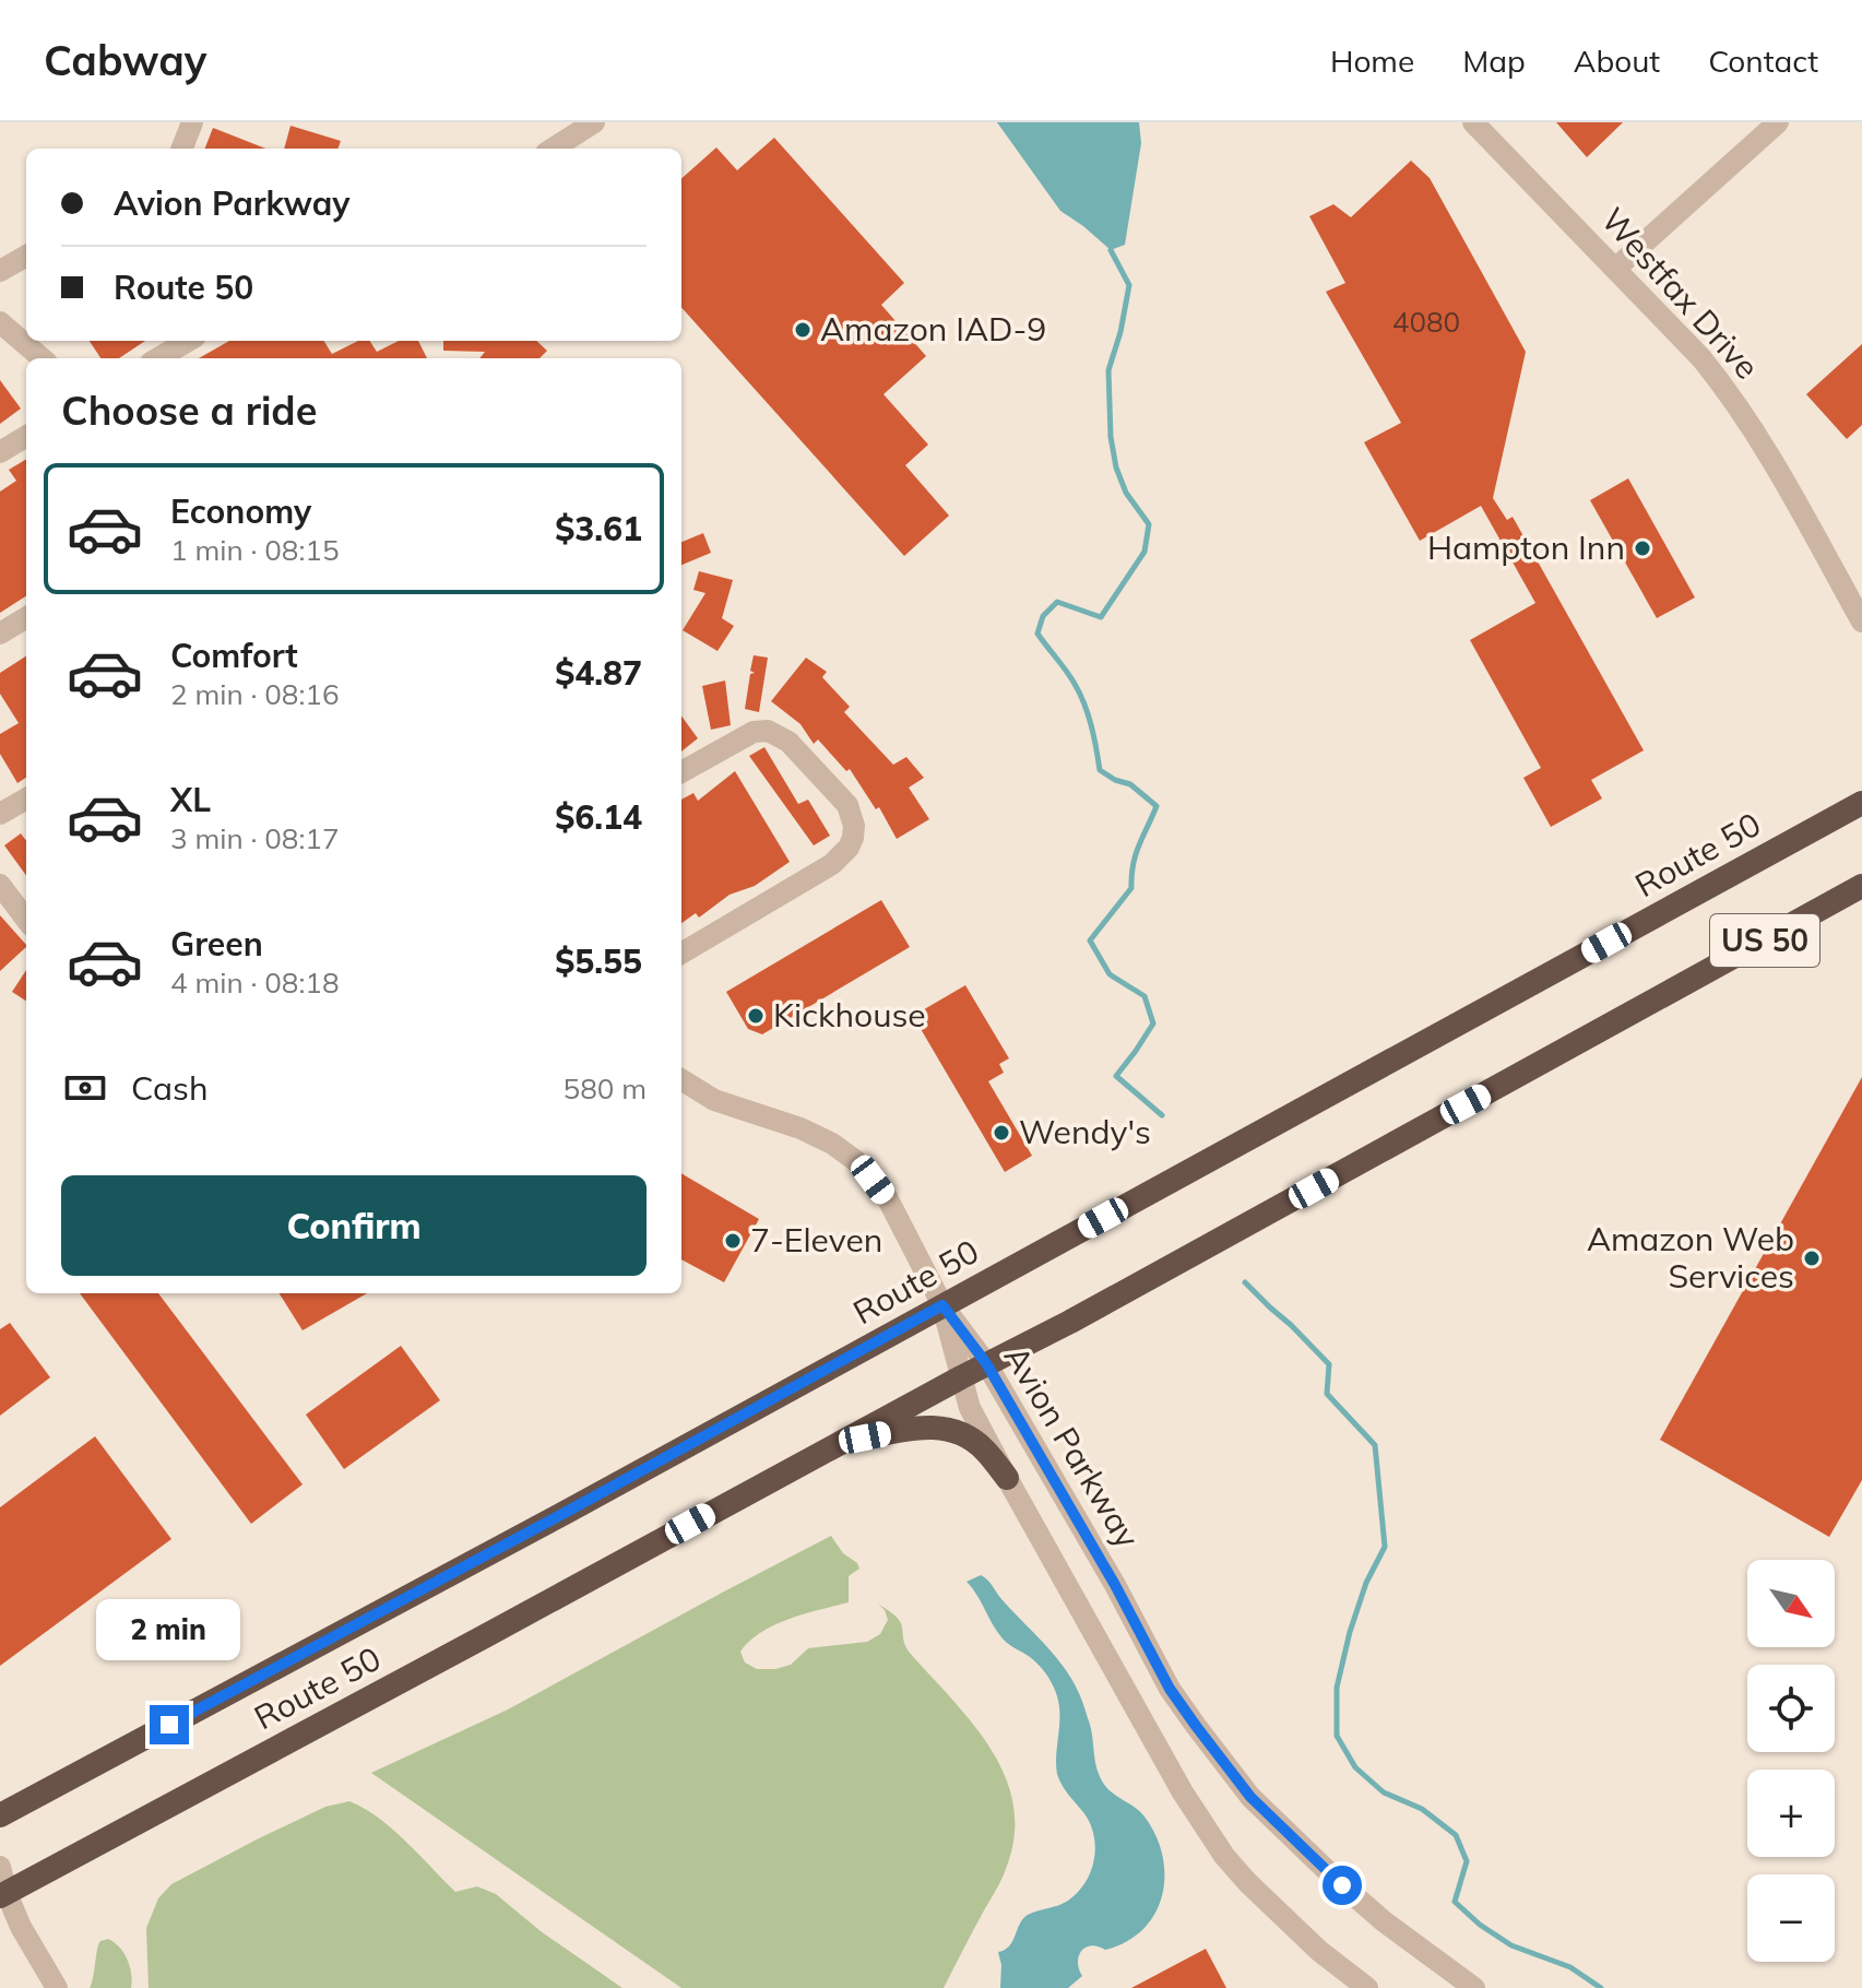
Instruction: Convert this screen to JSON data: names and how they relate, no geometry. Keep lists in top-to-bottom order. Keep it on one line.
{"streets":{"highway":["Route 50","US 50"],"street":["Westfax Drive","Avion Parkway"]},"crossings":[["Route 50","Avion Parkway"]],"places":["Amazon IAD-9","Hampton Inn","Kickhouse","Wendy's","7-Eleven","Amazon Web Services"],"house_numbers":["4080"],"north":"bottom right","page":{"header":"Cabway","nav":["Home","Map","About","Contact"],"banner":["Avion Parkway","Route 50"],"heading":"Choose a ride","list":[{"name":"Economy","note":"1 min · 08:15","value":"$3.61"},{"name":"Comfort","note":"2 min · 08:16","value":"$4.87"},{"name":"XL","note":"3 min · 08:17","value":"$6.14"},{"name":"Green","note":"4 min · 08:18","value":"$5.55"}],"pay":["Cash","580 m"],"buttons":"Confirm","map_buttons":["+","−"],"bubble":"2 min"}}
